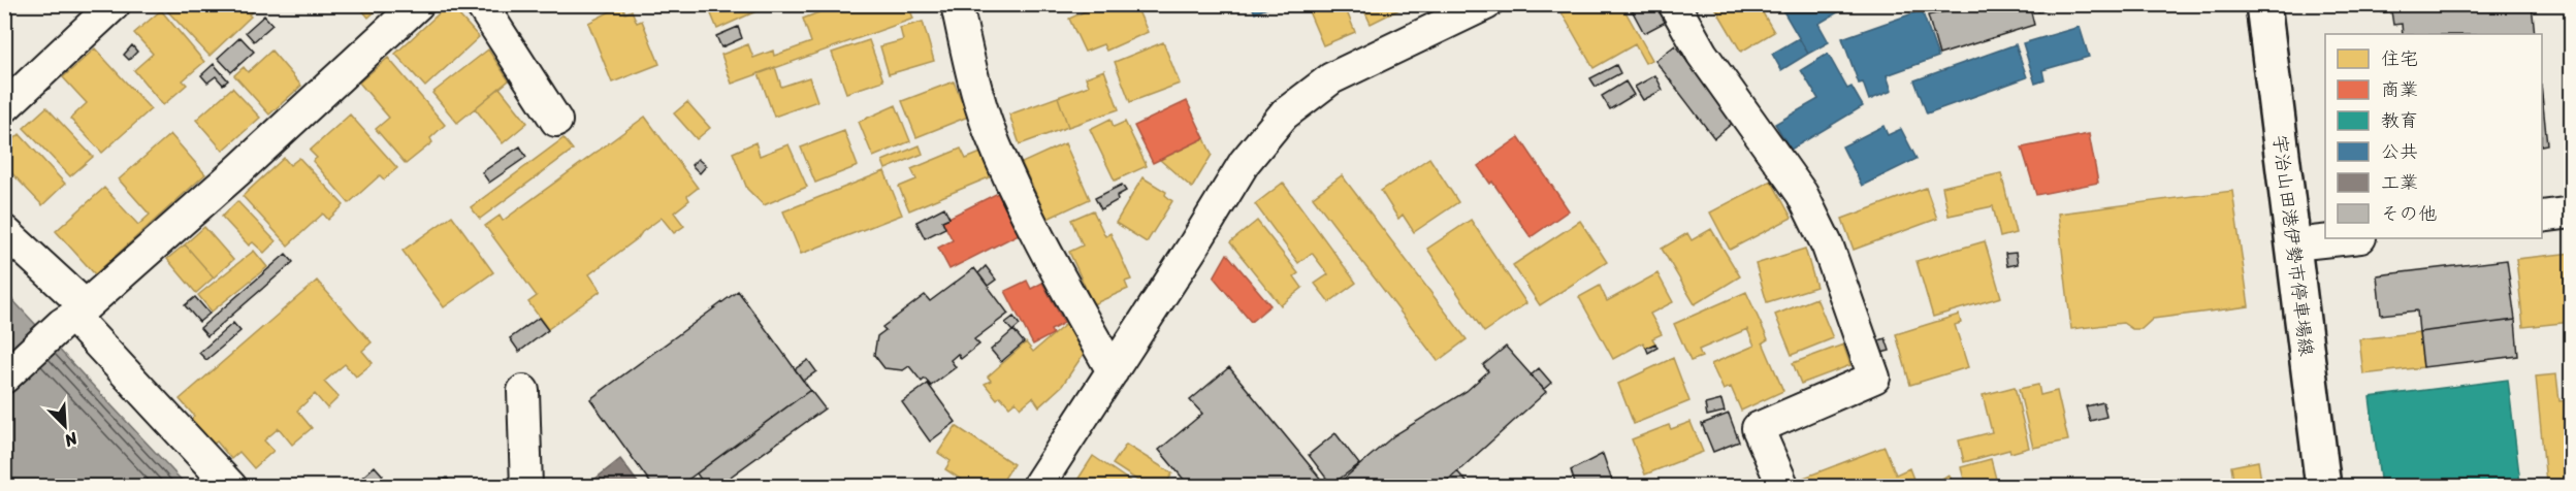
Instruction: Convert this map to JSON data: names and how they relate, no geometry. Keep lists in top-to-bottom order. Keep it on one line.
{"streets":{"main road":["宇治山田港伊勢市停車場線"]},"legend":["住宅","商業","教育","公共","工業","その他"],"north":"bottom right"}
